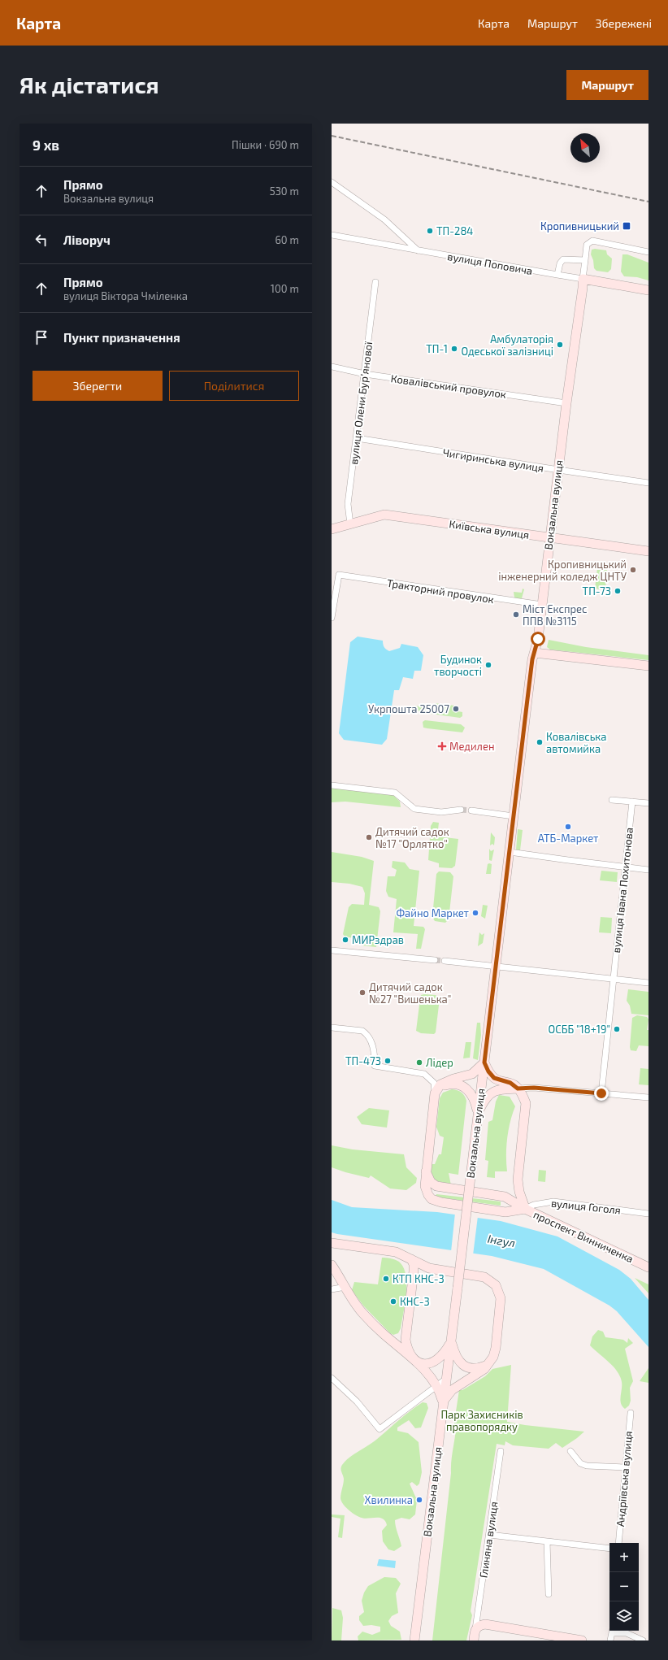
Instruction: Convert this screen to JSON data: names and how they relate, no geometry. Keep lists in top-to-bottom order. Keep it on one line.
{"streets":{"main road":["вулиця Поповича","Вокзальна вулиця","Київська вулиця","проспект Винниченка"],"street":["Ковалівський провулок","вулиця Олени Бурʼянової","Чигиринська вулиця","Тракторний провулок","вулиця Івана Похитонова","вулиця Гоголя","Андріївська вулиця","Глиняна вулиця"]},"crossings":[["вулиця Поповича","Вокзальна вулиця"],["Ковалівський провулок","вулиця Олени Бурʼянової"],["Ковалівський провулок","Вокзальна вулиця"],["вулиця Олени Бурʼянової","Чигиринська вулиця"],["вулиця Олени Бурʼянової","Київська вулиця"],["Чигиринська вулиця","Вокзальна вулиця"],["Вокзальна вулиця","Київська вулиця"],["Вокзальна вулиця","Тракторний провулок"],["вулиця Гоголя","проспект Винниченка"]],"water":["Інгул"],"parks":["Парк Захисників правопорядку"],"places":{"transit":["Кропивницький"],"other":["ТП-284","Амбулаторія Одеської залізниці","ТП-1","Кропивницький інженерний коледж ЦНТУ","ТП-73","Міст Експрес ППВ №3115","Будинок творчості","Укрпошта 25007","Ковалівська автомийка","АТБ-Маркет","Дитячий садок №17 \"Орлятко\"","Файно Маркет","МИРздрав","Дитячий садок №27 \"Вишенька\"","ОСББ \"18+19\"","ТП-473","Лідер","КТП КНС-3","КНС-3","Хвилинка"],"health":["Медилен"]},"north":"top left","page":{"header":"Карта","nav":["Карта","Маршрут","Збережені"],"buttons":["Маршрут",["Зберегти","Поділитися"]],"title":"Як дістатися","heading":["9 хв","Пішки · 690 m"],"list":[["Прямо","Вокзальна вулиця","530 m"],["Ліворуч","60 m"],["Прямо","вулиця Віктора Чміленка","100 m"],"Пункт призначення"],"map_buttons":["+","−"]}}
